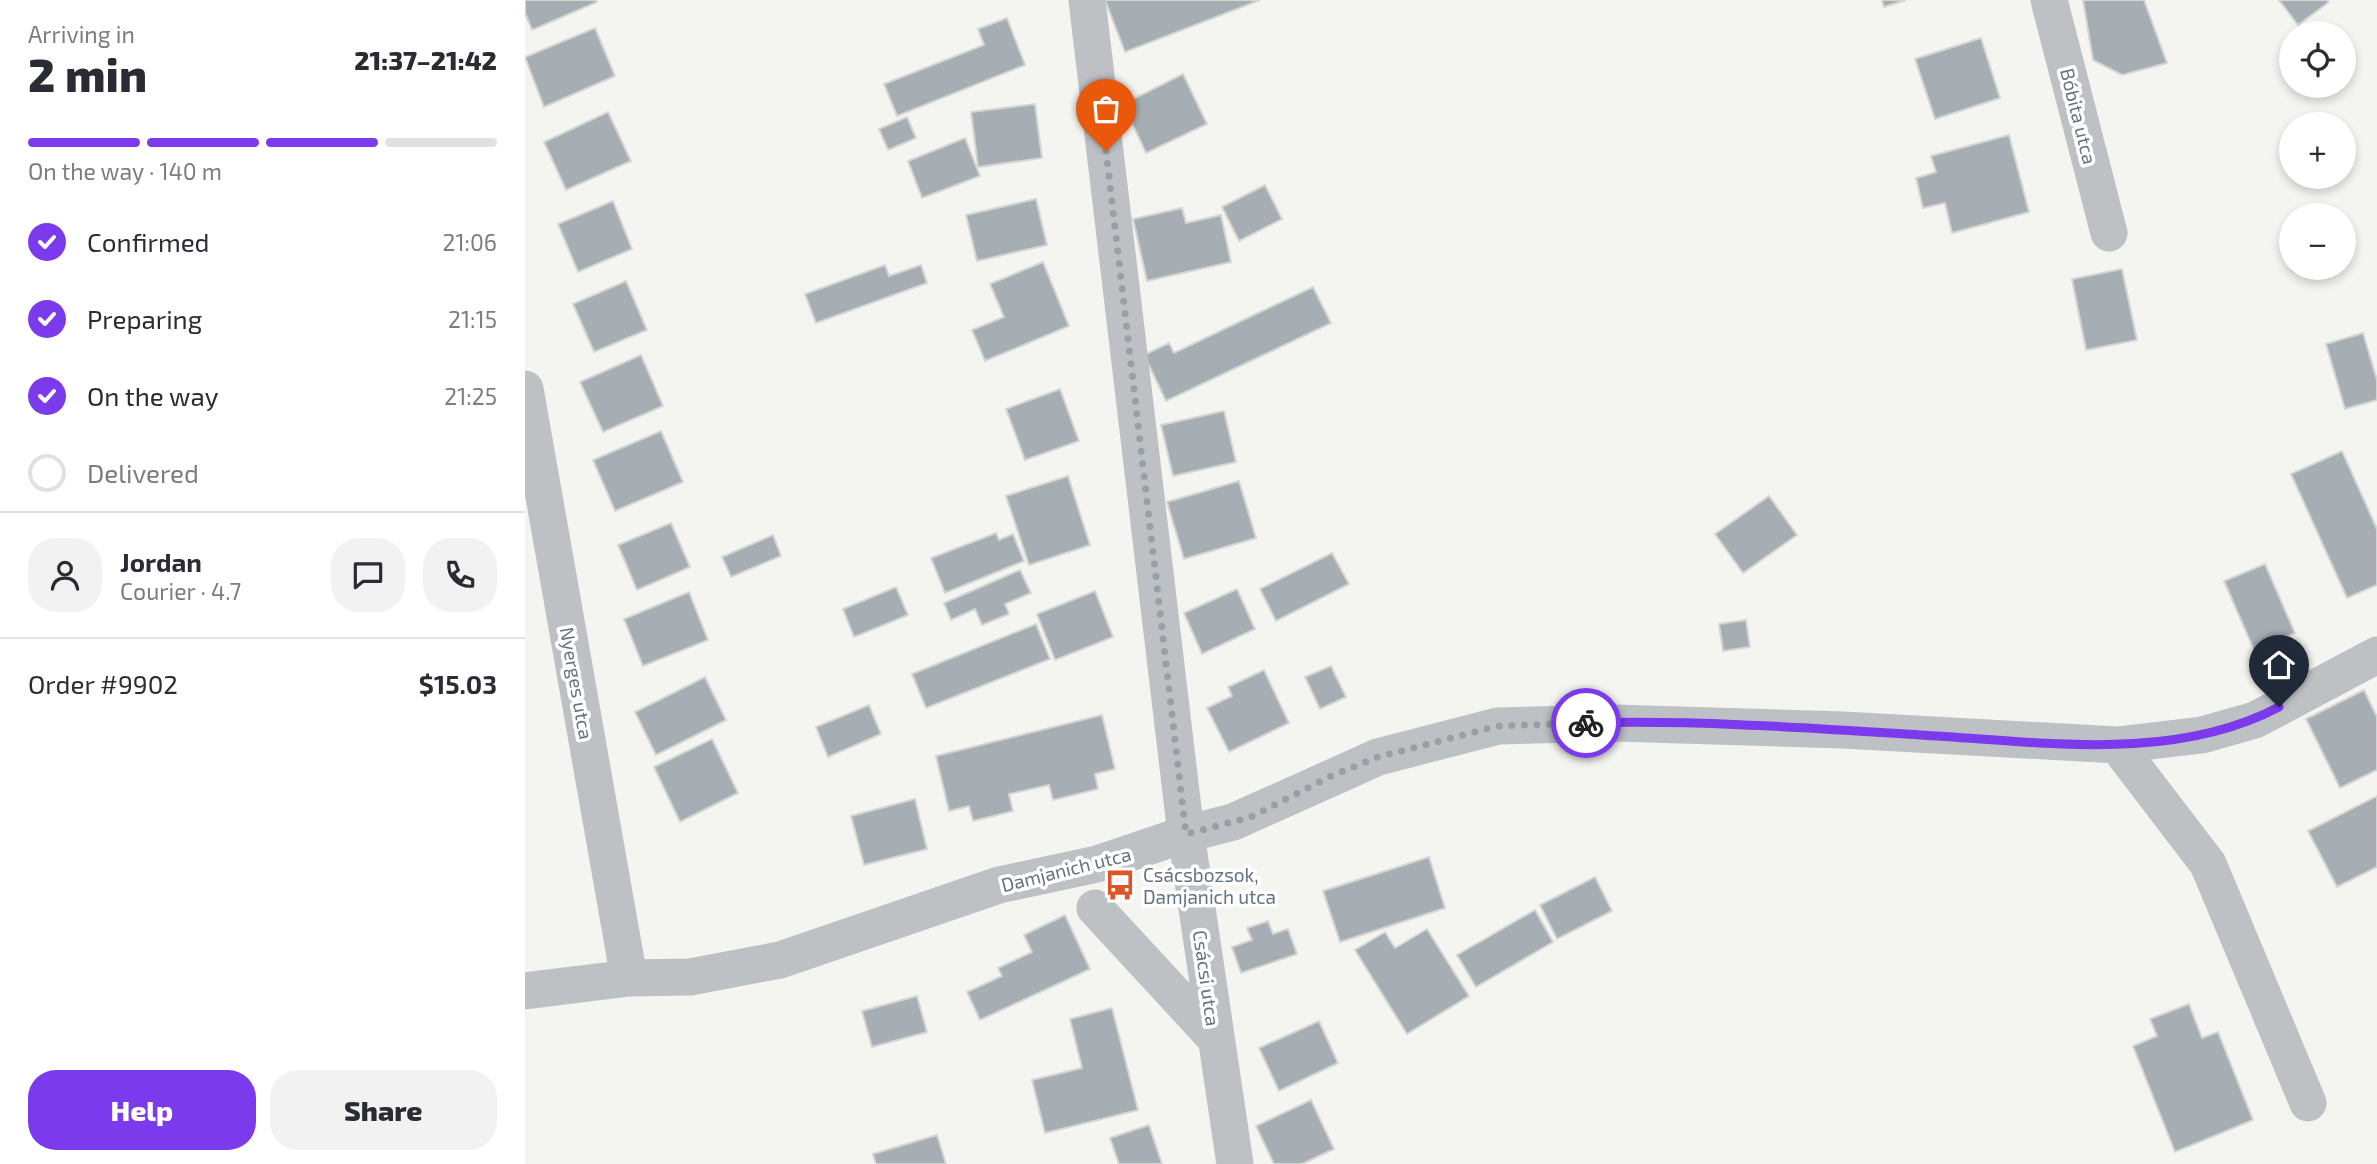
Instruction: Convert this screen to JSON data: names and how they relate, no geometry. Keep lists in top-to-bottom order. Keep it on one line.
{"streets":{"street":["Bóbita utca","Nyerges utca","Damjanich utca","Csácsi utca"]},"crossings":[["Nyerges utca","Damjanich utca"],["Damjanich utca","Csácsi utca"]],"places":{"bus stop":["Csácsbozsok, Damjanich utca"]},"page":{"heading":["2 min","Arriving in","21:37–21:42"],"panel":["Jordan","Courier · 4.7","Order #9902","$15.03"],"map_buttons":["+","−"],"bar":"On the way · 140 m","list":[["Confirmed","21:06"],["Preparing","21:15"],["On the way","21:25"],"Delivered"],"buttons":["Help","Share"]}}
